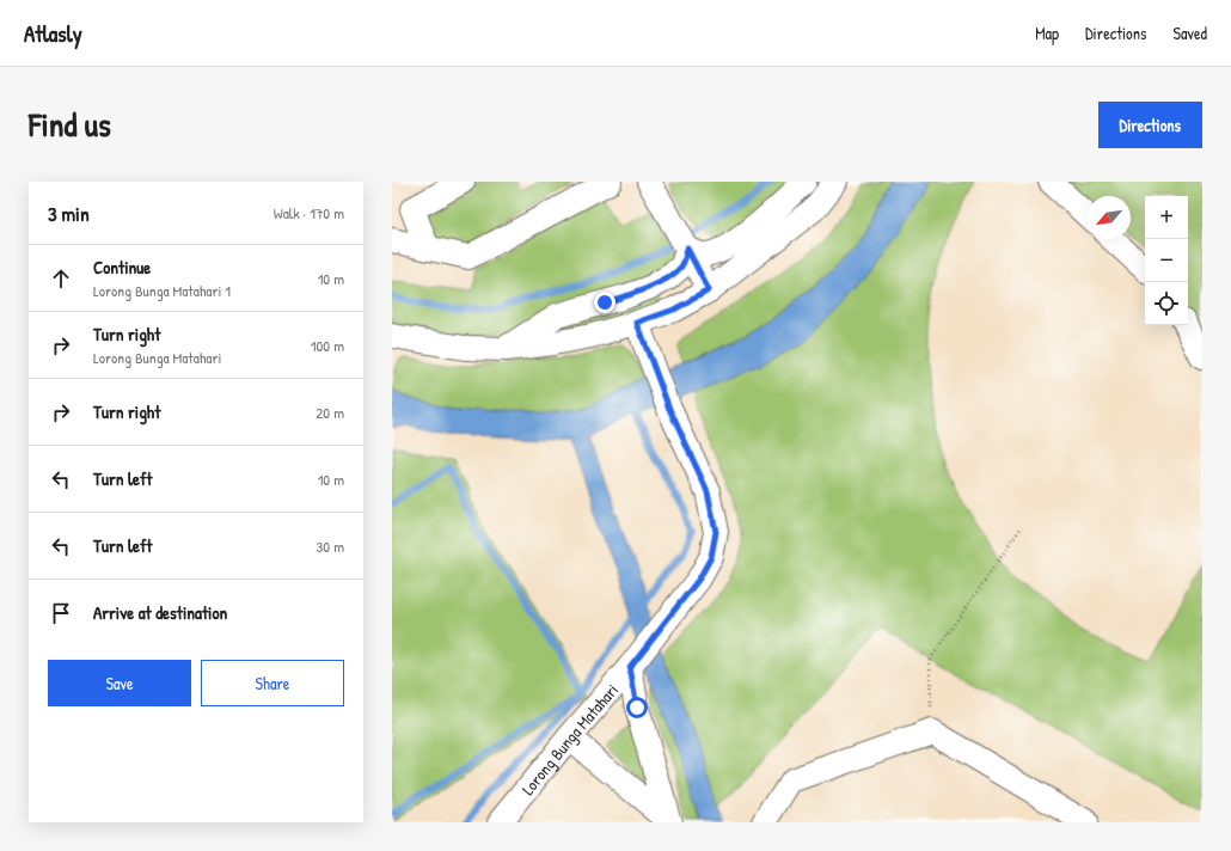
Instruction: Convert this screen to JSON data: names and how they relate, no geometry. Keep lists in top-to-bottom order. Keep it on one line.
{"streets":{"street":["Lorong Bunga Matahari"]},"north":"bottom left","page":{"header":"Atlasly","nav":["Map","Directions","Saved"],"title":"Find us","buttons":["Directions",["Save","Share"]],"heading":["3 min","Walk · 170 m"],"map_buttons":["+","−"],"list":[["Continue","Lorong Bunga Matahari 1","10 m"],["Turn right","Lorong Bunga Matahari","100 m"],["Turn right","20 m"],["Turn left","10 m"],["Turn left","30 m"],"Arrive at destination"]}}
